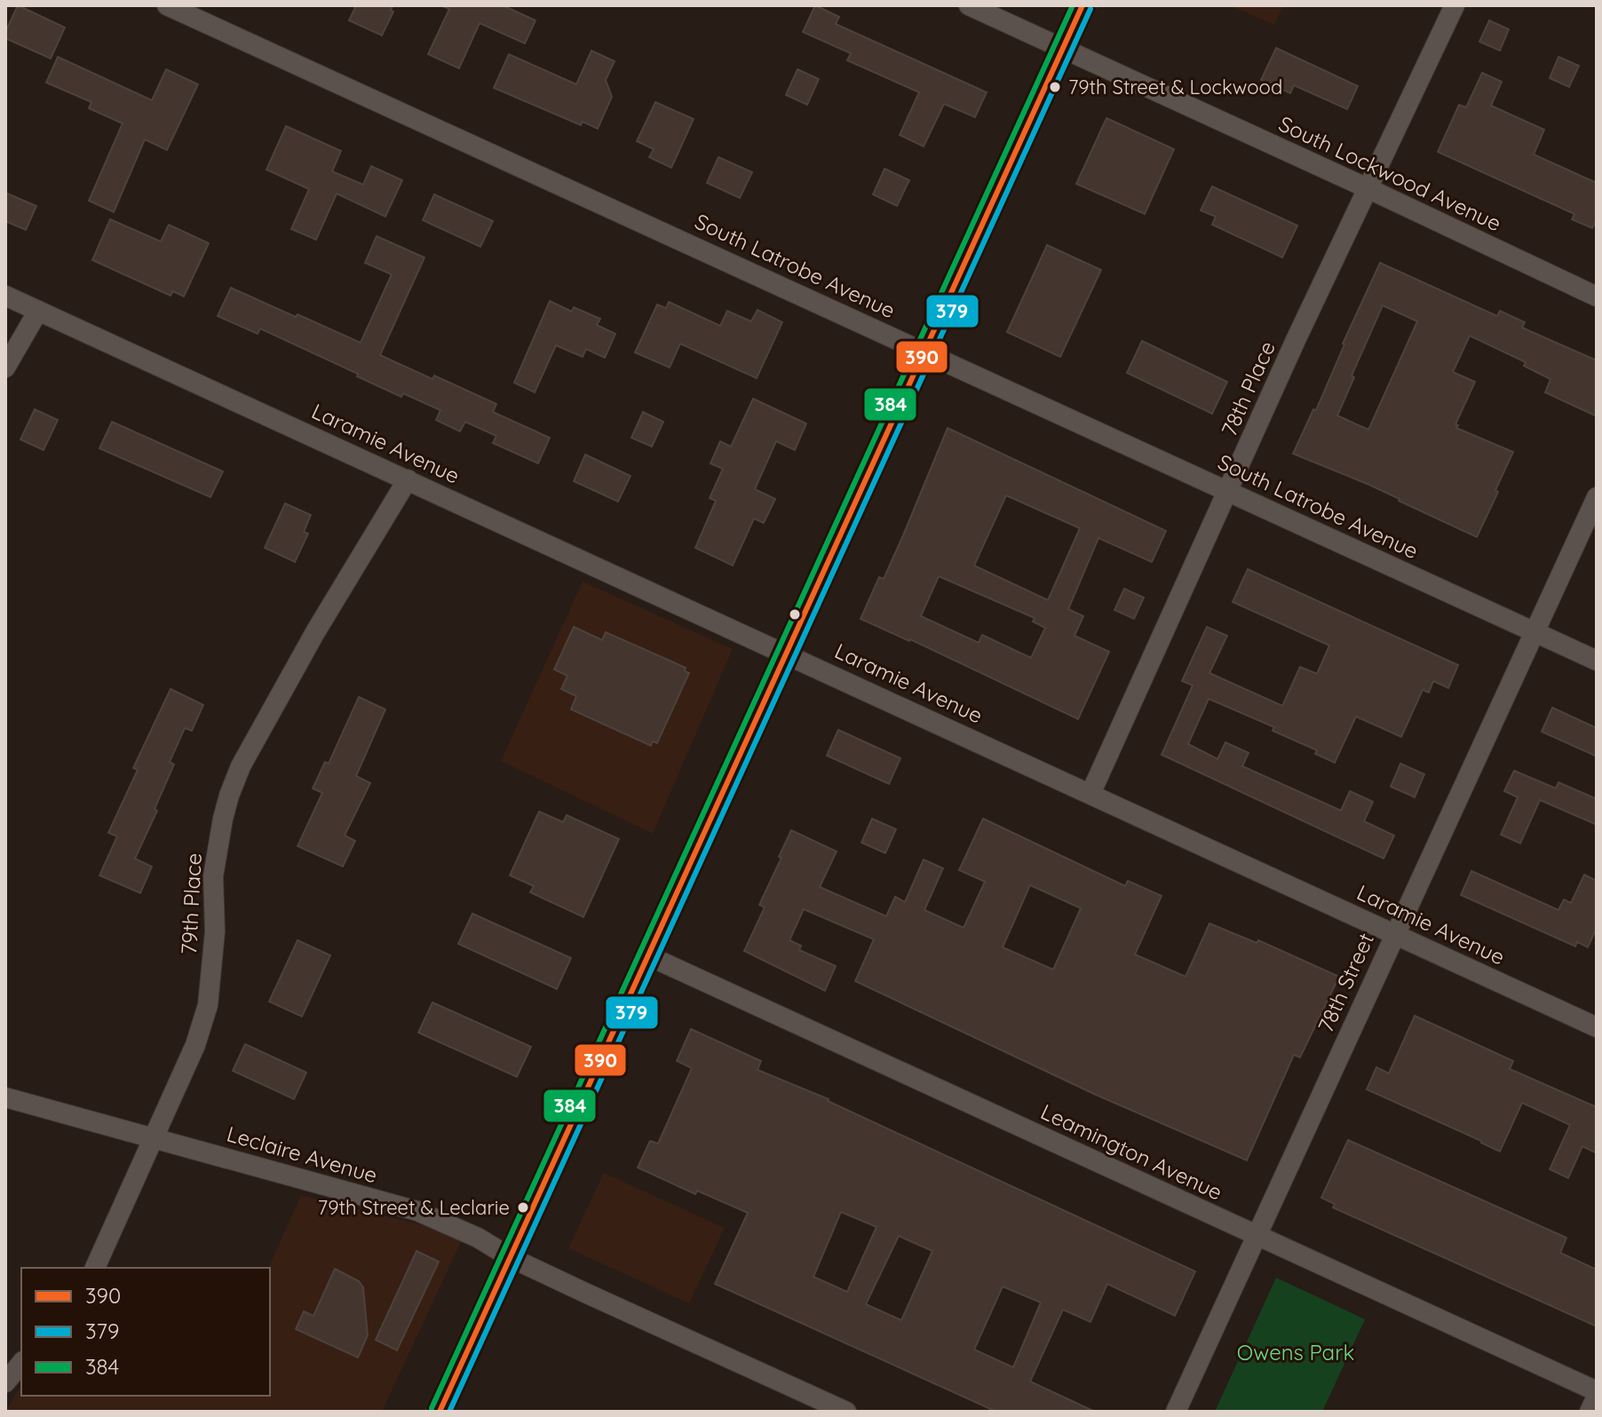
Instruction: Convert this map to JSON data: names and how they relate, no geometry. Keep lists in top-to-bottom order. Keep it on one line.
{"streets":{"street":["South Lockwood Avenue","South Latrobe Avenue","78th Place","Laramie Avenue","79th Place","78th Street","Leamington Avenue","Leclaire Avenue"]},"crossings":[["South Lockwood Avenue","78th Place"],["South Latrobe Avenue","78th Place"],["South Latrobe Avenue","78th Street"],["78th Place","Laramie Avenue"],["Laramie Avenue","79th Place"],["Laramie Avenue","78th Street"],["79th Place","Leclaire Avenue"],["78th Street","Leamington Avenue"]],"parks":["Owens Park"],"places":["79th Street & Lockwood","79th Street & Leclarie"],"lines":["transit line 390","transit line 384","transit line 379"],"legend":["390","379","384"]}
